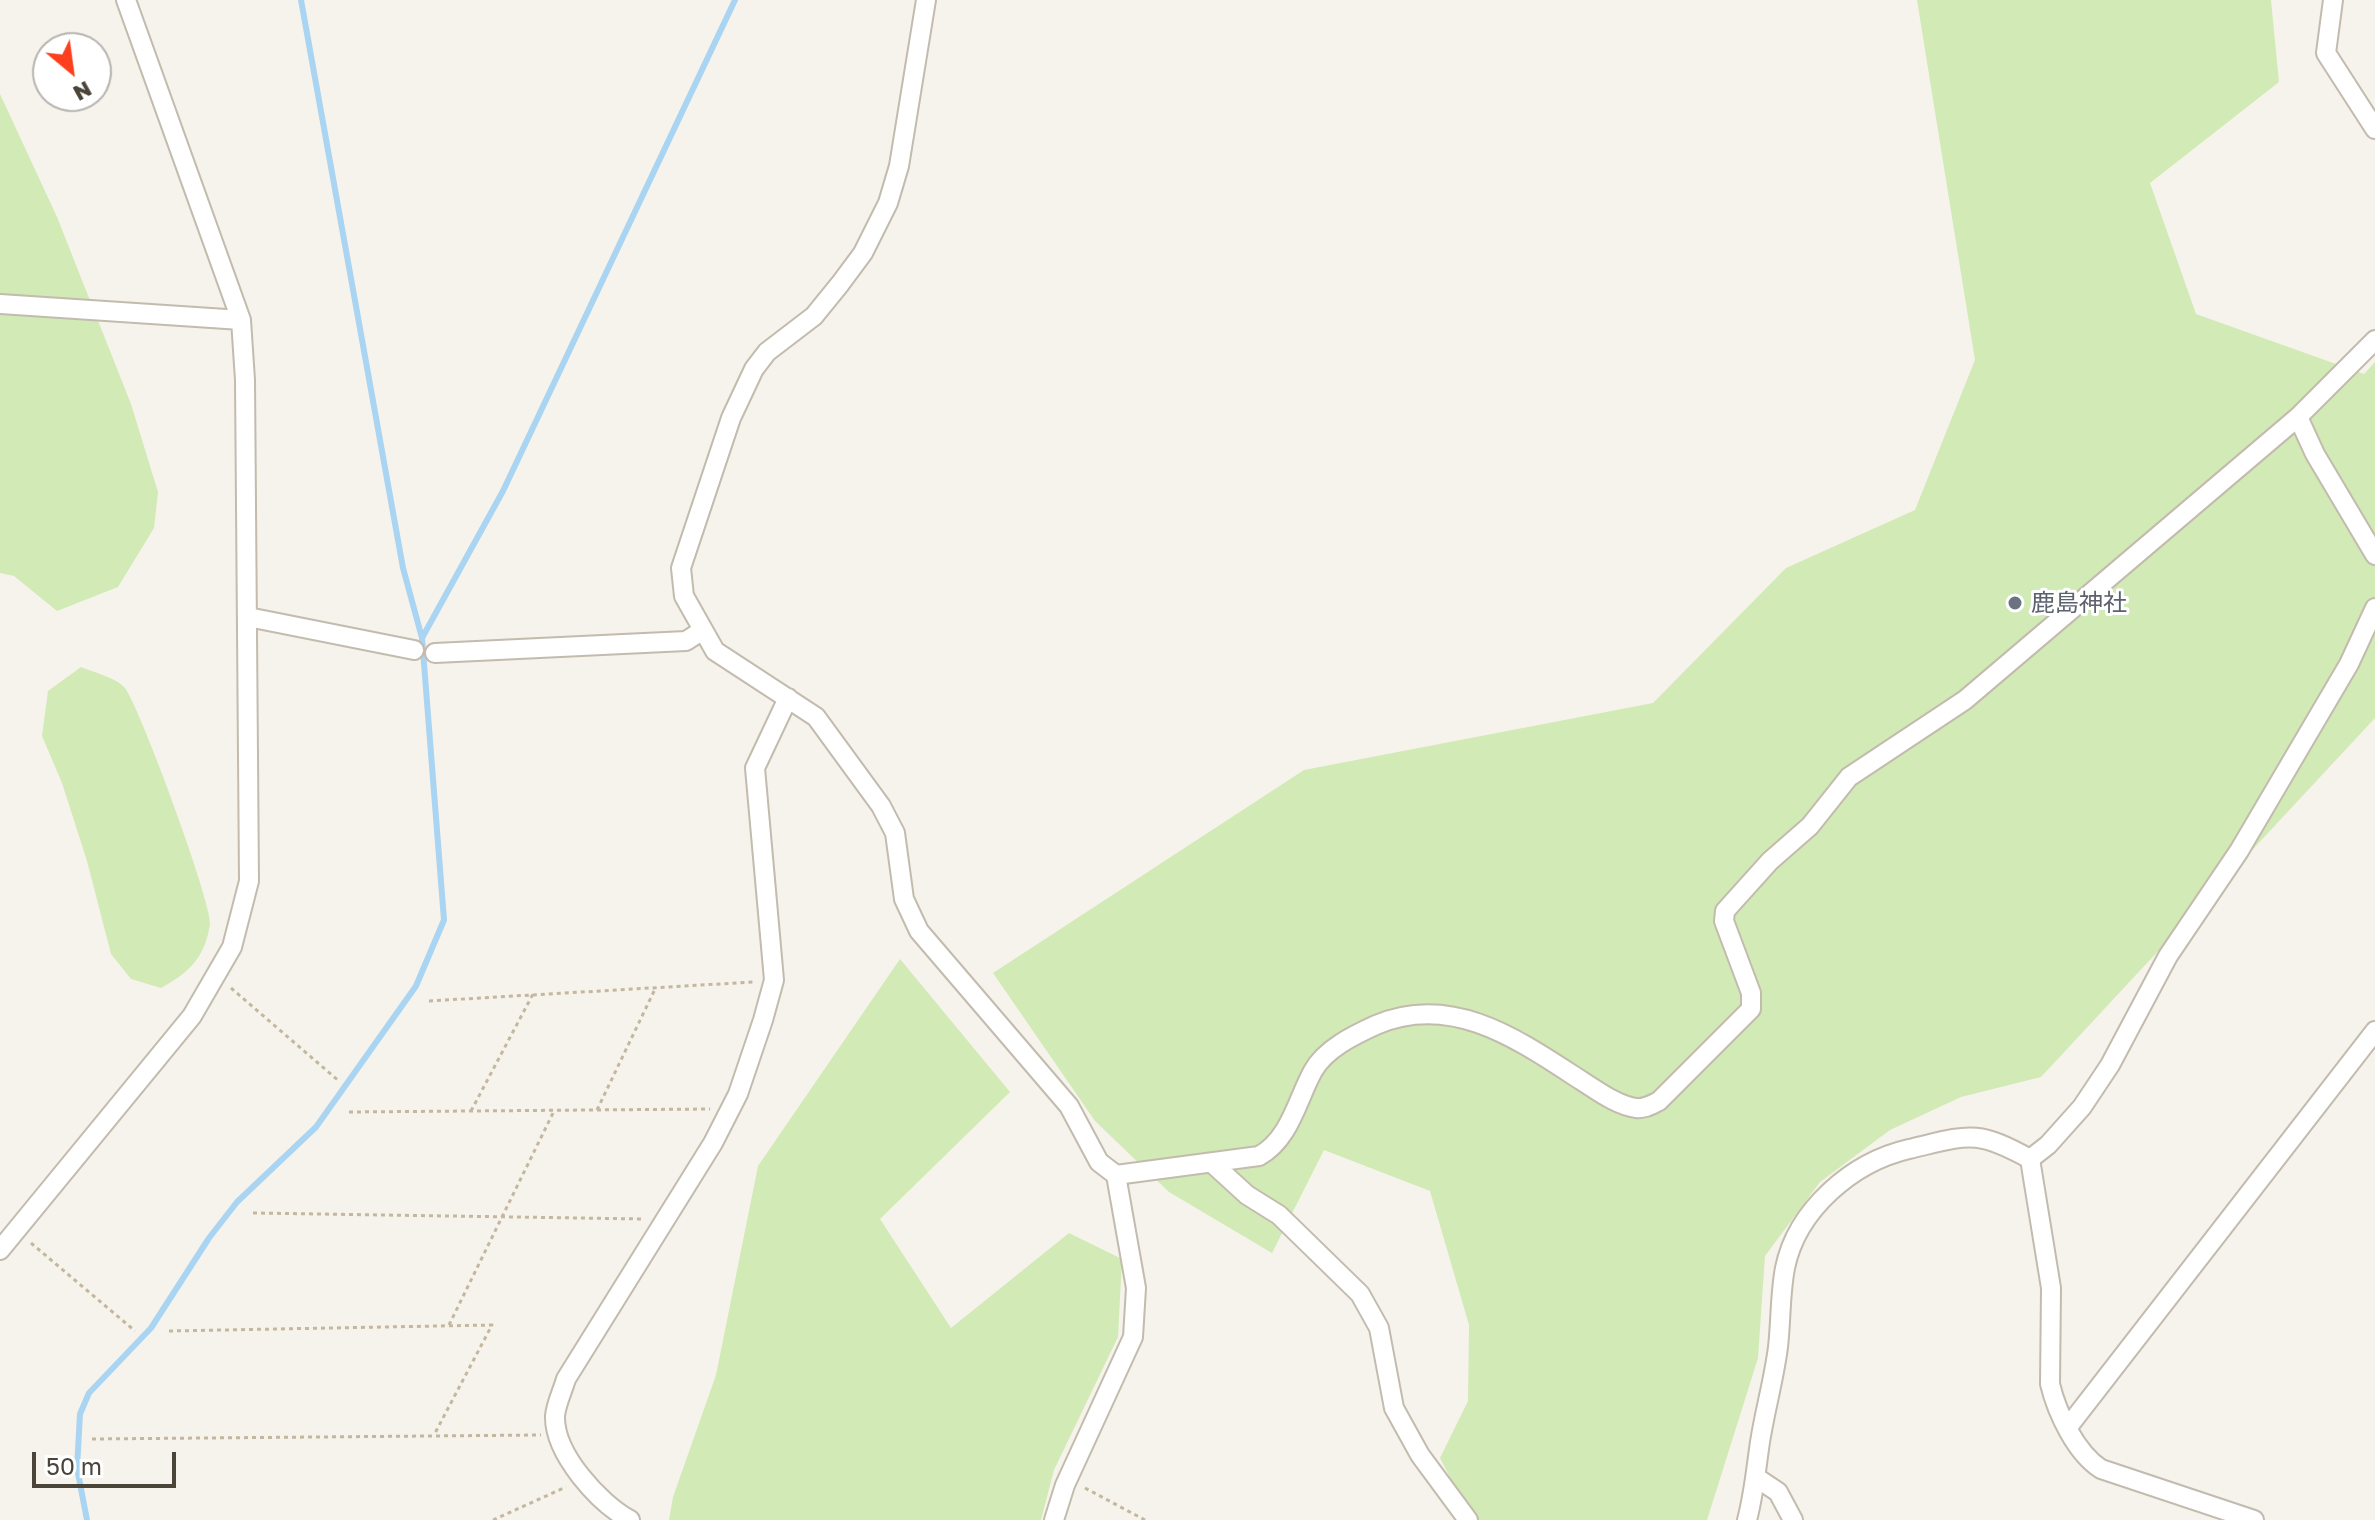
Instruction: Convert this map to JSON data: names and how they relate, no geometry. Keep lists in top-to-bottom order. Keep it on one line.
{"places":["鹿島神社"],"scale_bar":"50 m","north":"bottom right"}
